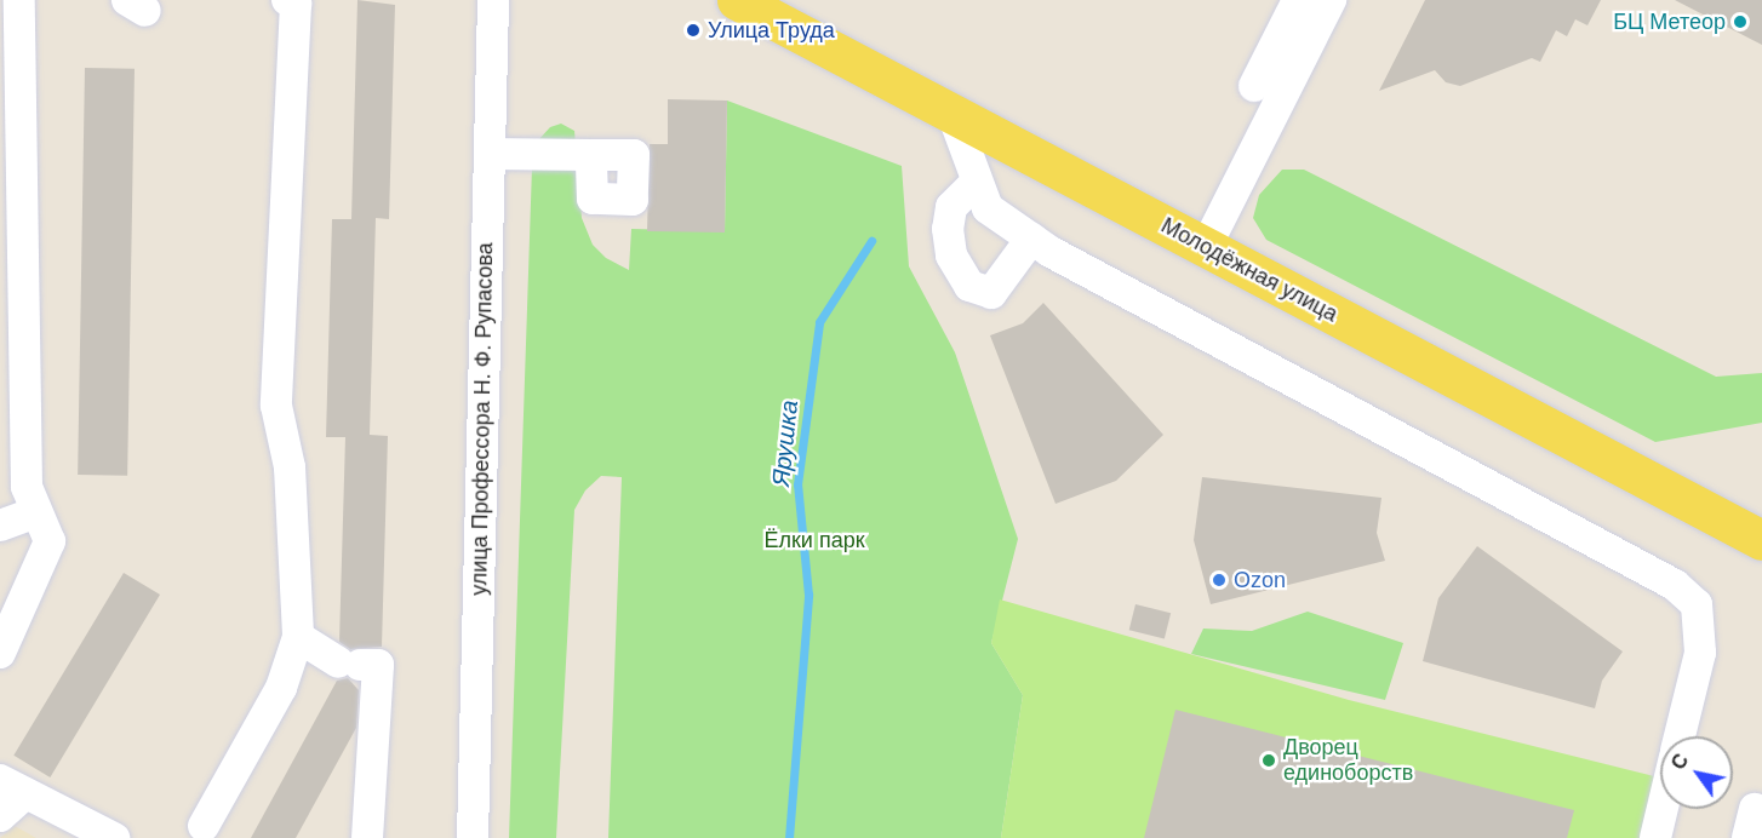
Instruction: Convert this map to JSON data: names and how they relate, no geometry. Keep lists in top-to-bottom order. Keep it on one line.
{"streets":{"main road":["Молодёжная улица"],"street":["улица Профессора Н. Ф. Рупасова"]},"water":["Ярушка"],"parks":["Ёлки парк"],"places":["БЦ Метеор","Улица Труда","Ozon","Дворец единоборств"],"north":"top left"}
